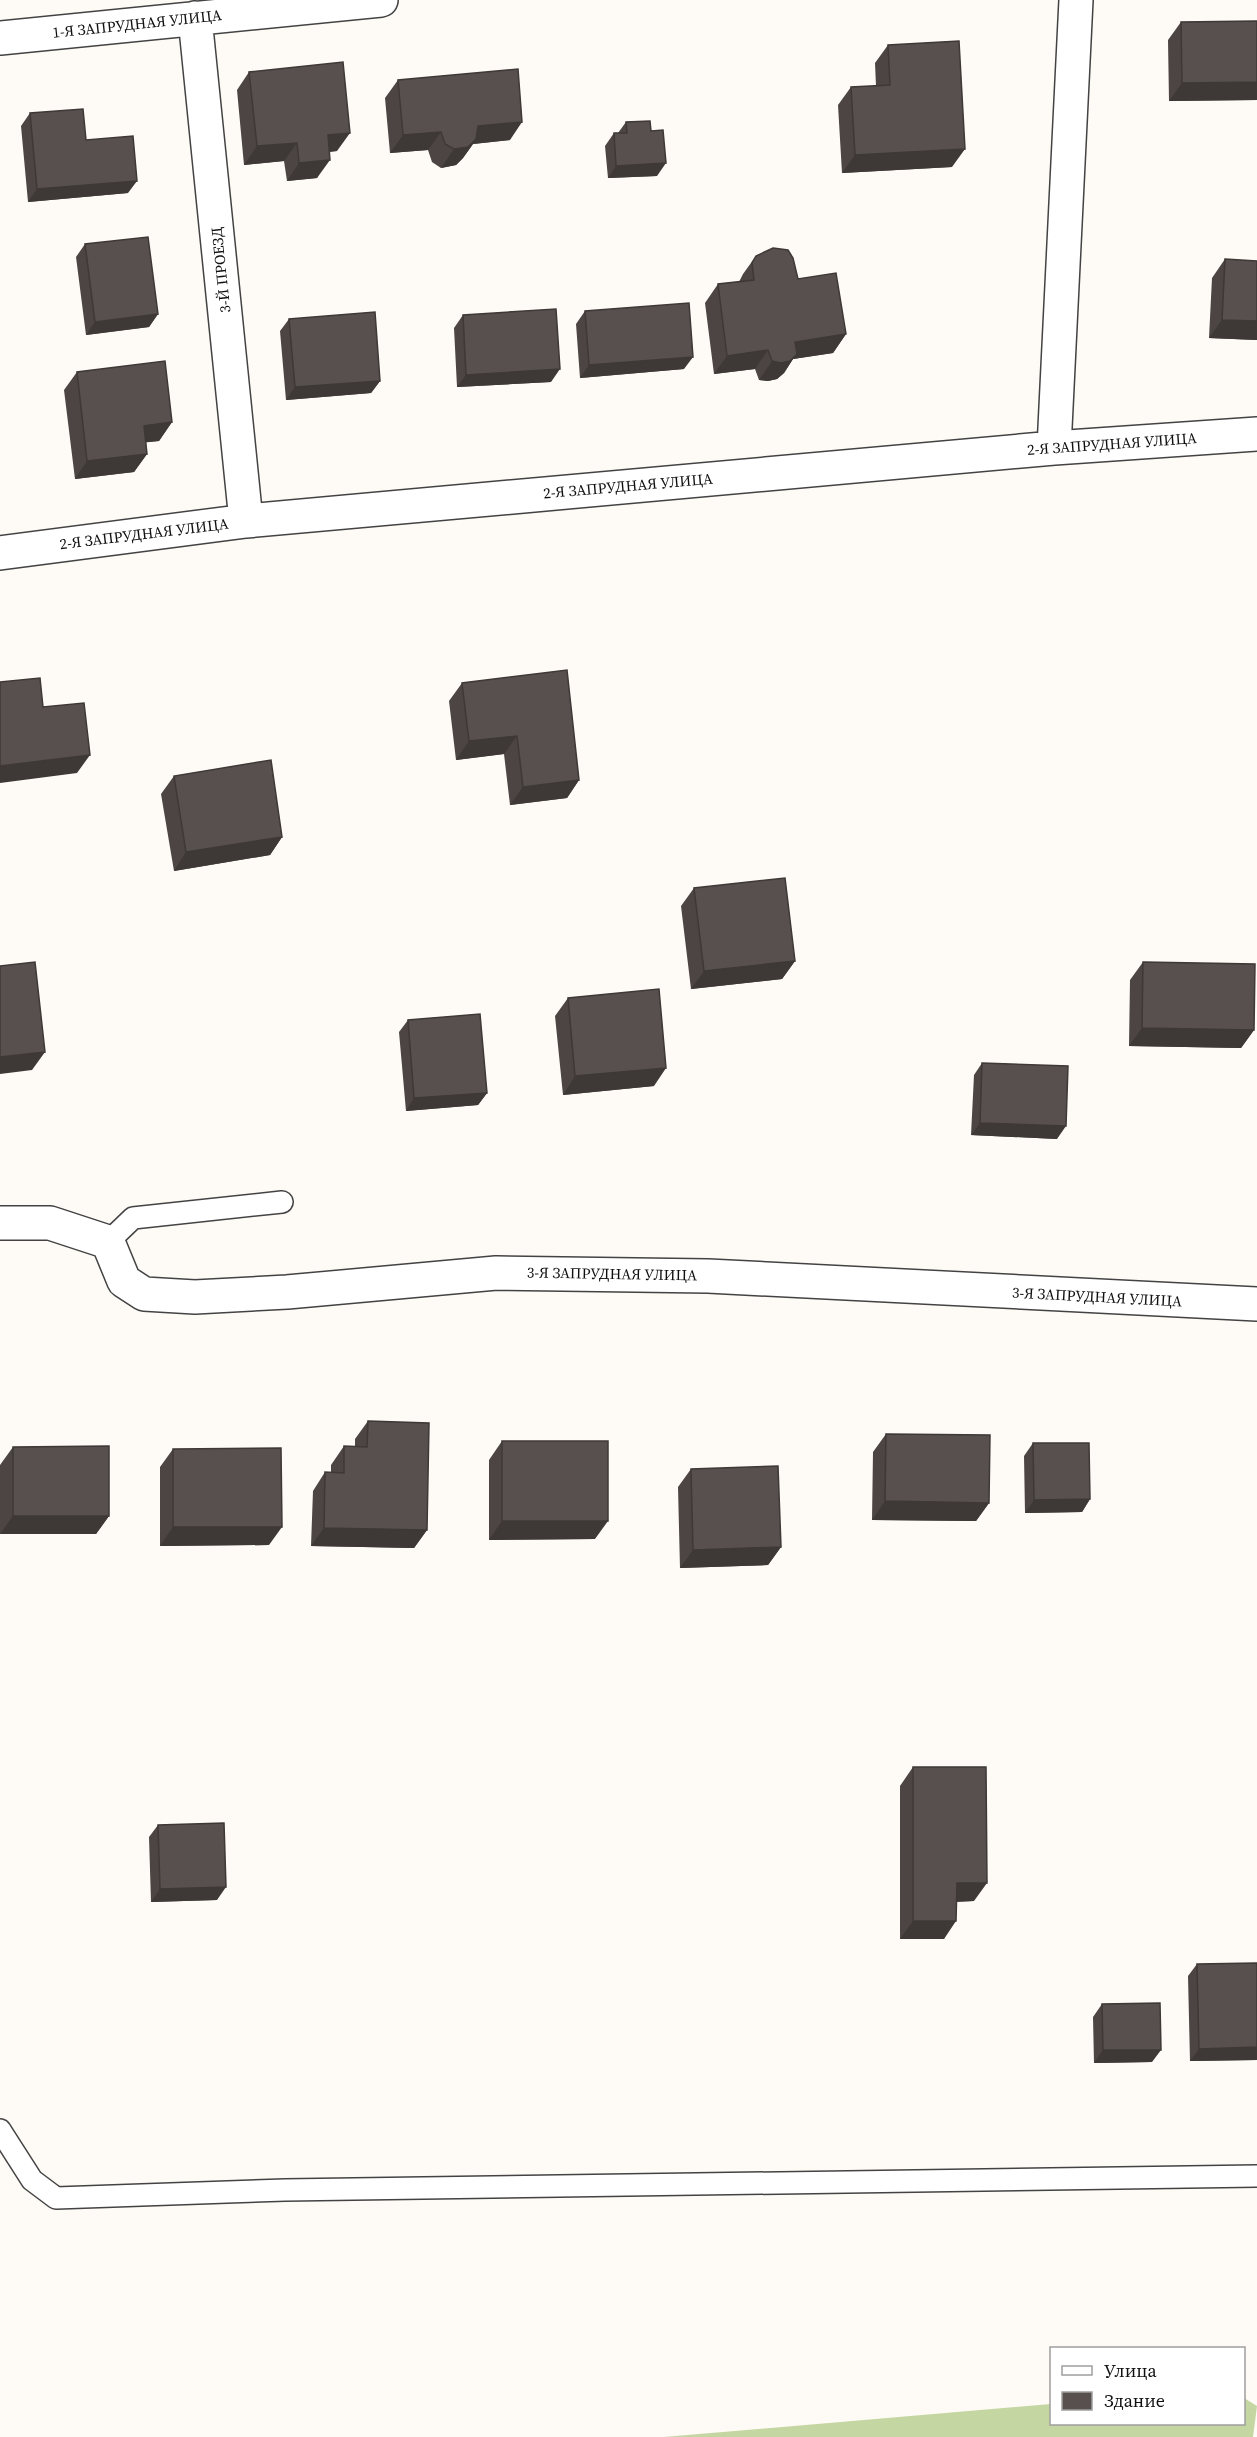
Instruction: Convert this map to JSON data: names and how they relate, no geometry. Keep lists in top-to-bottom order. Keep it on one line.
{"streets":{"street":["1-Я ЗАПРУДНАЯ УЛИЦА","3-Й ПРОЕЗД","2-Я ЗАПРУДНАЯ УЛИЦА","3-Я ЗАПРУДНАЯ УЛИЦА"]},"crossings":[["1-Я ЗАПРУДНАЯ УЛИЦА","3-Й ПРОЕЗД"],["3-Й ПРОЕЗД","2-Я ЗАПРУДНАЯ УЛИЦА"]],"legend":["Улица","Здание"]}
